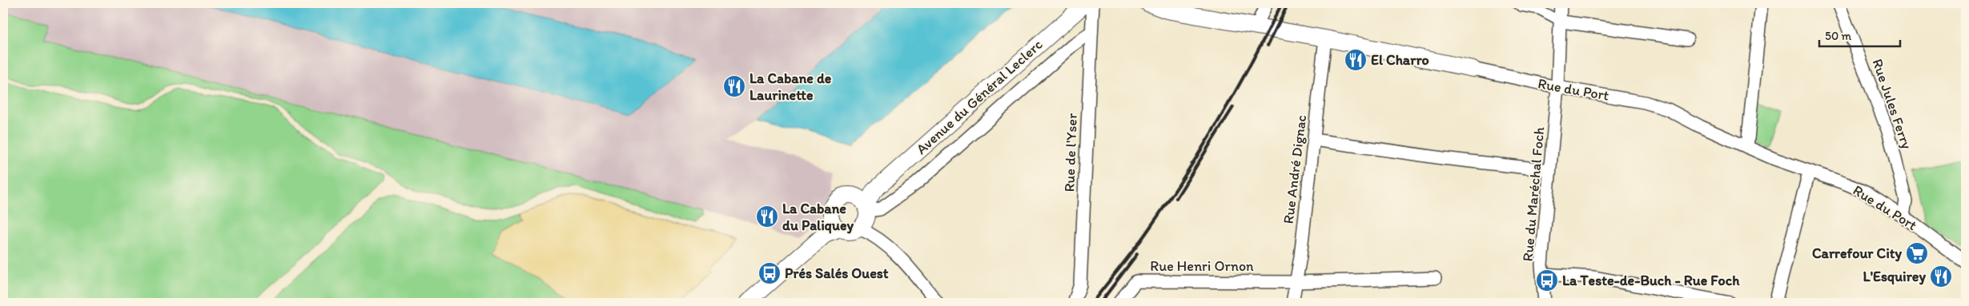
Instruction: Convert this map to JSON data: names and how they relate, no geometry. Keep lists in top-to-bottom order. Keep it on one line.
{"streets":{"main road":["Rue du Port","Avenue du Général Leclerc"],"street":["Rue Jules Ferry","Rue de l'Yser","Rue André Dignac","Rue du Maréchal Foch","Rue Henri Ornon"]},"crossings":[["Rue du Port","Rue Jules Ferry"],["Rue du Port","Rue André Dignac"],["Rue du Port","Rue du Maréchal Foch"],["Rue André Dignac","Rue Henri Ornon"]],"places":{"restaurant":["El Charro","La Cabane de Laurinette","La Cabane du Paliquey","L'Esquirey"],"supermarket":["Carrefour City"],"bus stop":["Prés Salés Ouest","La Teste-de-Buch - Rue Foch"]},"scale_bar":"50 m"}
